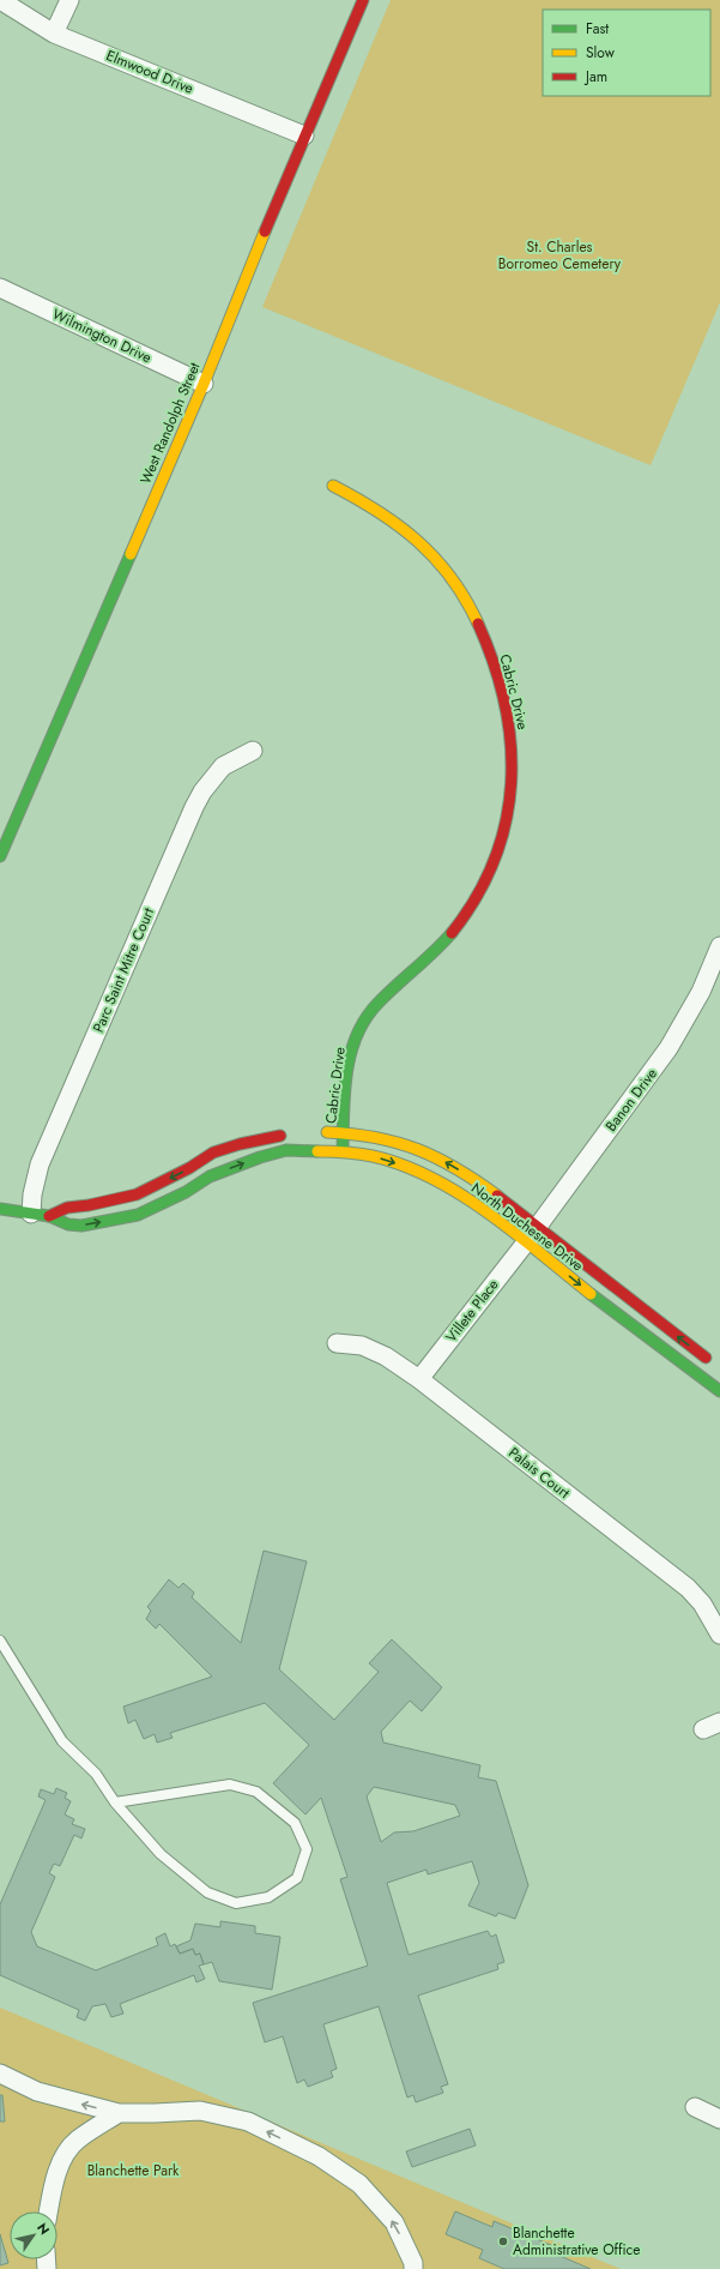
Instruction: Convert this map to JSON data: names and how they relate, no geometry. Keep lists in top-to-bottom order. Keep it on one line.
{"streets":{"street":["Elmwood Drive","Wilmington Drive","West Randolph Street","Cabric Drive","Parc Saint Mitre Court","Banon Drive","North Duchesne Drive","Villete Place","Palais Court"]},"crossings":[["Elmwood Drive","West Randolph Street"],["Wilmington Drive","West Randolph Street"],["Cabric Drive","North Duchesne Drive"],["Parc Saint Mitre Court","North Duchesne Drive"],["Banon Drive","North Duchesne Drive"],["Banon Drive","Villete Place"],["North Duchesne Drive","Villete Place"],["Villete Place","Palais Court"]],"parks":["St. Charles Borromeo Cemetery","Blanchette Park"],"places":["Blanchette Administrative Office"],"legend":["Fast","Slow","Jam"],"north":"top right"}
